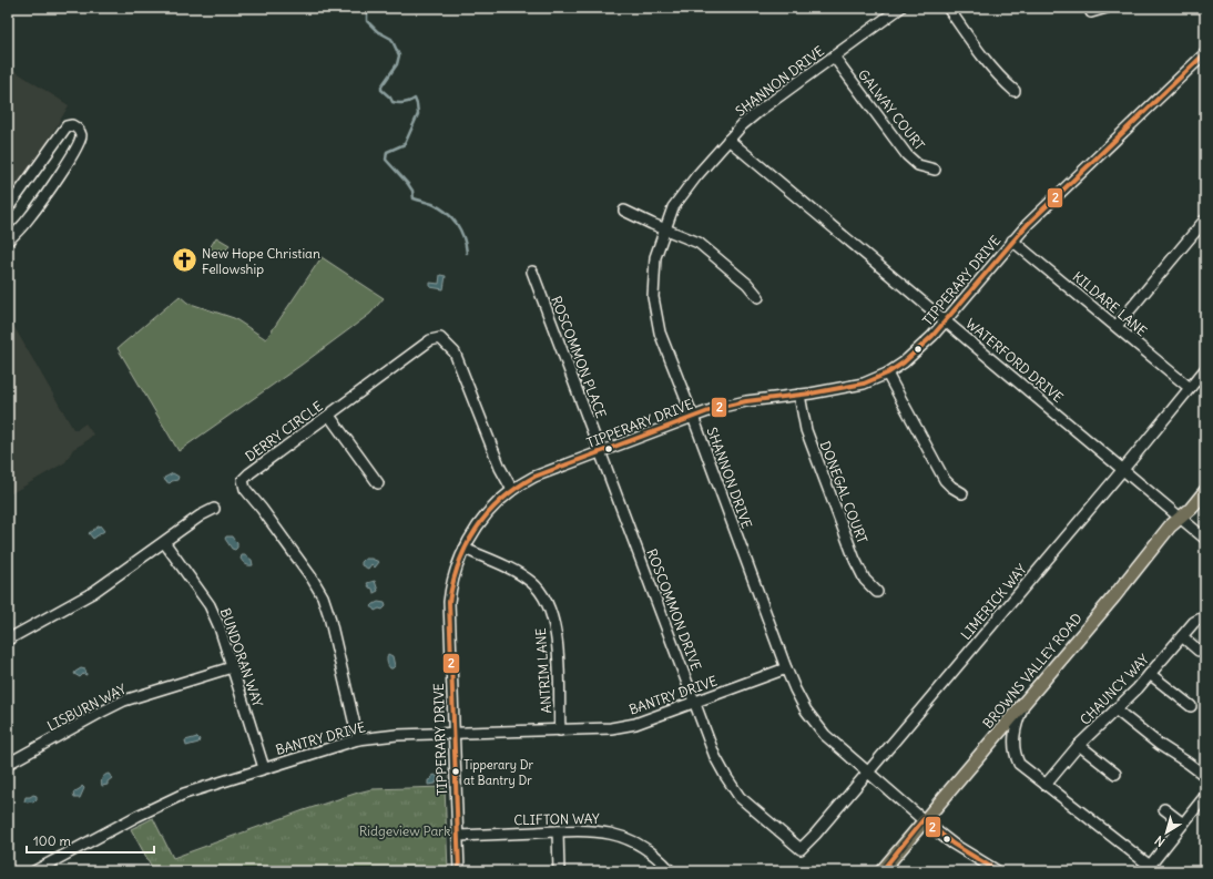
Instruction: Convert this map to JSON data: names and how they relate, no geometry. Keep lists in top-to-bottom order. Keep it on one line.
{"streets":{"main road":["BROWNS VALLEY ROAD"],"street":["SHANNON DRIVE","GALWAY COURT","TIPPERARY DRIVE","KILDARE LANE","ROSCOMMON PLACE","WATERFORD DRIVE","DERRY CIRCLE","DONEGAL COURT","LIMERICK WAY","ROSCOMMON DRIVE","BUNDORAN WAY","ANTRIM LANE","CHAUNCY WAY","BANTRY DRIVE","LISBURN WAY","CLIFTON WAY"]},"crossings":[["SHANNON DRIVE","GALWAY COURT"],["SHANNON DRIVE","TIPPERARY DRIVE"],["SHANNON DRIVE","WATERFORD DRIVE"],["SHANNON DRIVE","LIMERICK WAY"],["SHANNON DRIVE","BROWNS VALLEY ROAD"],["SHANNON DRIVE","BANTRY DRIVE"],["TIPPERARY DRIVE","KILDARE LANE"],["TIPPERARY DRIVE","ROSCOMMON PLACE"],["TIPPERARY DRIVE","WATERFORD DRIVE"],["TIPPERARY DRIVE","DERRY CIRCLE"],["TIPPERARY DRIVE","DONEGAL COURT"],["TIPPERARY DRIVE","ROSCOMMON DRIVE"],["TIPPERARY DRIVE","ANTRIM LANE"],["TIPPERARY DRIVE","BANTRY DRIVE"],["TIPPERARY DRIVE","CLIFTON WAY"],["KILDARE LANE","LIMERICK WAY"],["ROSCOMMON PLACE","ROSCOMMON DRIVE"],["WATERFORD DRIVE","LIMERICK WAY"],["WATERFORD DRIVE","BROWNS VALLEY ROAD"],["DERRY CIRCLE","BANTRY DRIVE"],["LIMERICK WAY","ROSCOMMON DRIVE"],["ROSCOMMON DRIVE","BANTRY DRIVE"],["BUNDORAN WAY","BANTRY DRIVE"],["BUNDORAN WAY","LISBURN WAY"],["ANTRIM LANE","BANTRY DRIVE"]],"parks":["Ridgeview Park"],"places":{"church":["New Hope Christian Fellowship"],"other":["Tipperary Dr at Bantry Dr"]},"lines":["transit line 2"],"scale_bar":"100 m","north":"bottom left"}
